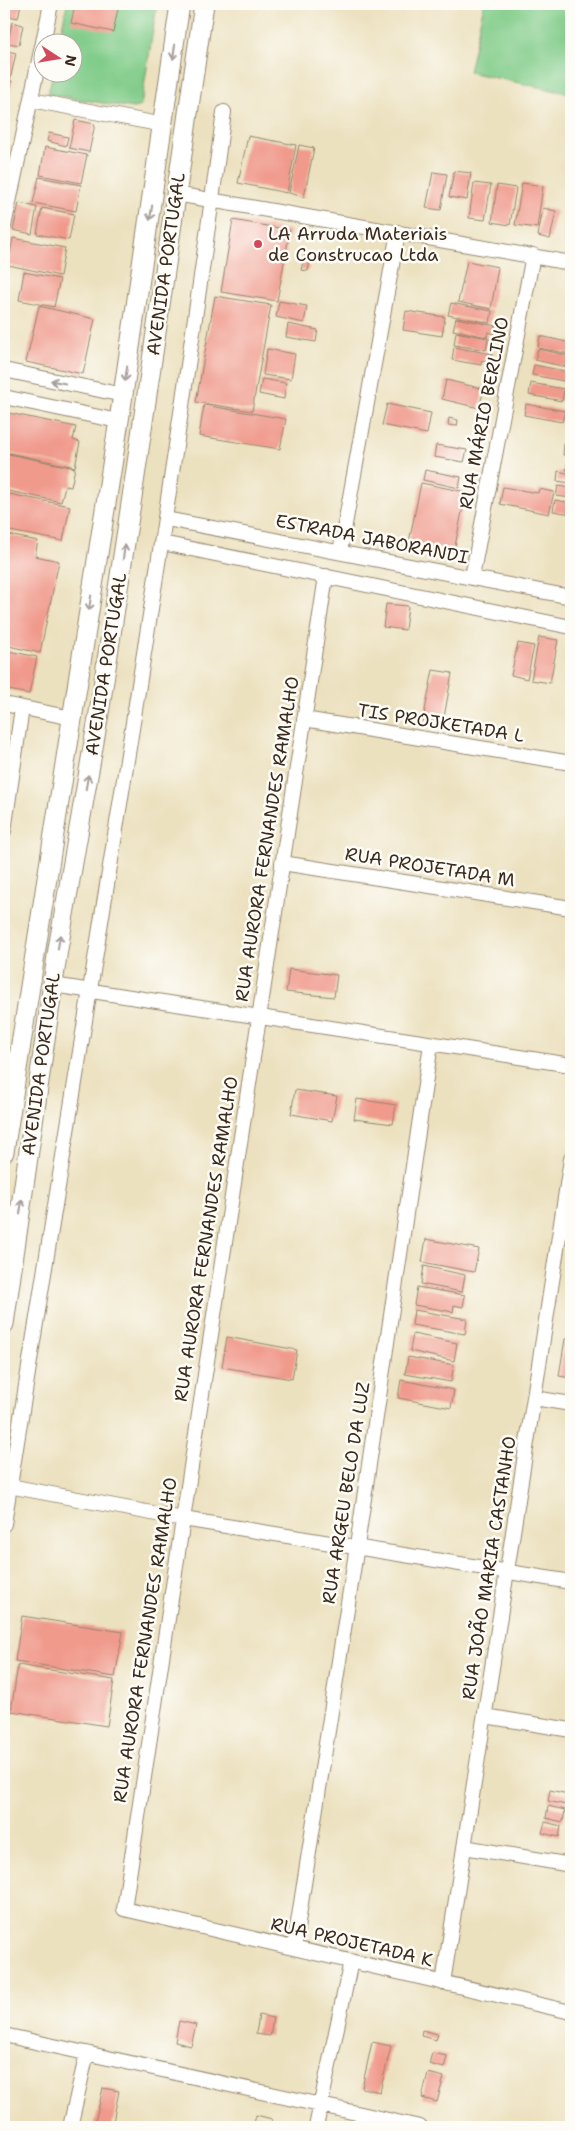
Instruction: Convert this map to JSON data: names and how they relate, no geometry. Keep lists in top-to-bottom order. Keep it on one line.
{"streets":{"main road":["AVENIDA PORTUGAL"],"street":["RUA MÁRIO BERLINO","ESTRADA JABORANDI","TIS PROJKETADA L","RUA AURORA FERNANDES RAMALHO","RUA PROJETADA M","RUA ARGEU BELO DA LUZ","RUA JOÃO MARIA CASTANHO","RUA PROJETADA K"]},"crossings":[["RUA MÁRIO BERLINO","ESTRADA JABORANDI"],["TIS PROJKETADA L","RUA AURORA FERNANDES RAMALHO"],["RUA AURORA FERNANDES RAMALHO","RUA PROJETADA M"],["RUA AURORA FERNANDES RAMALHO","RUA PROJETADA K"],["RUA ARGEU BELO DA LUZ","RUA PROJETADA K"],["RUA JOÃO MARIA CASTANHO","RUA PROJETADA K"]],"places":["LA Arruda Materiais de Construcao Ltda"],"north":"right"}
